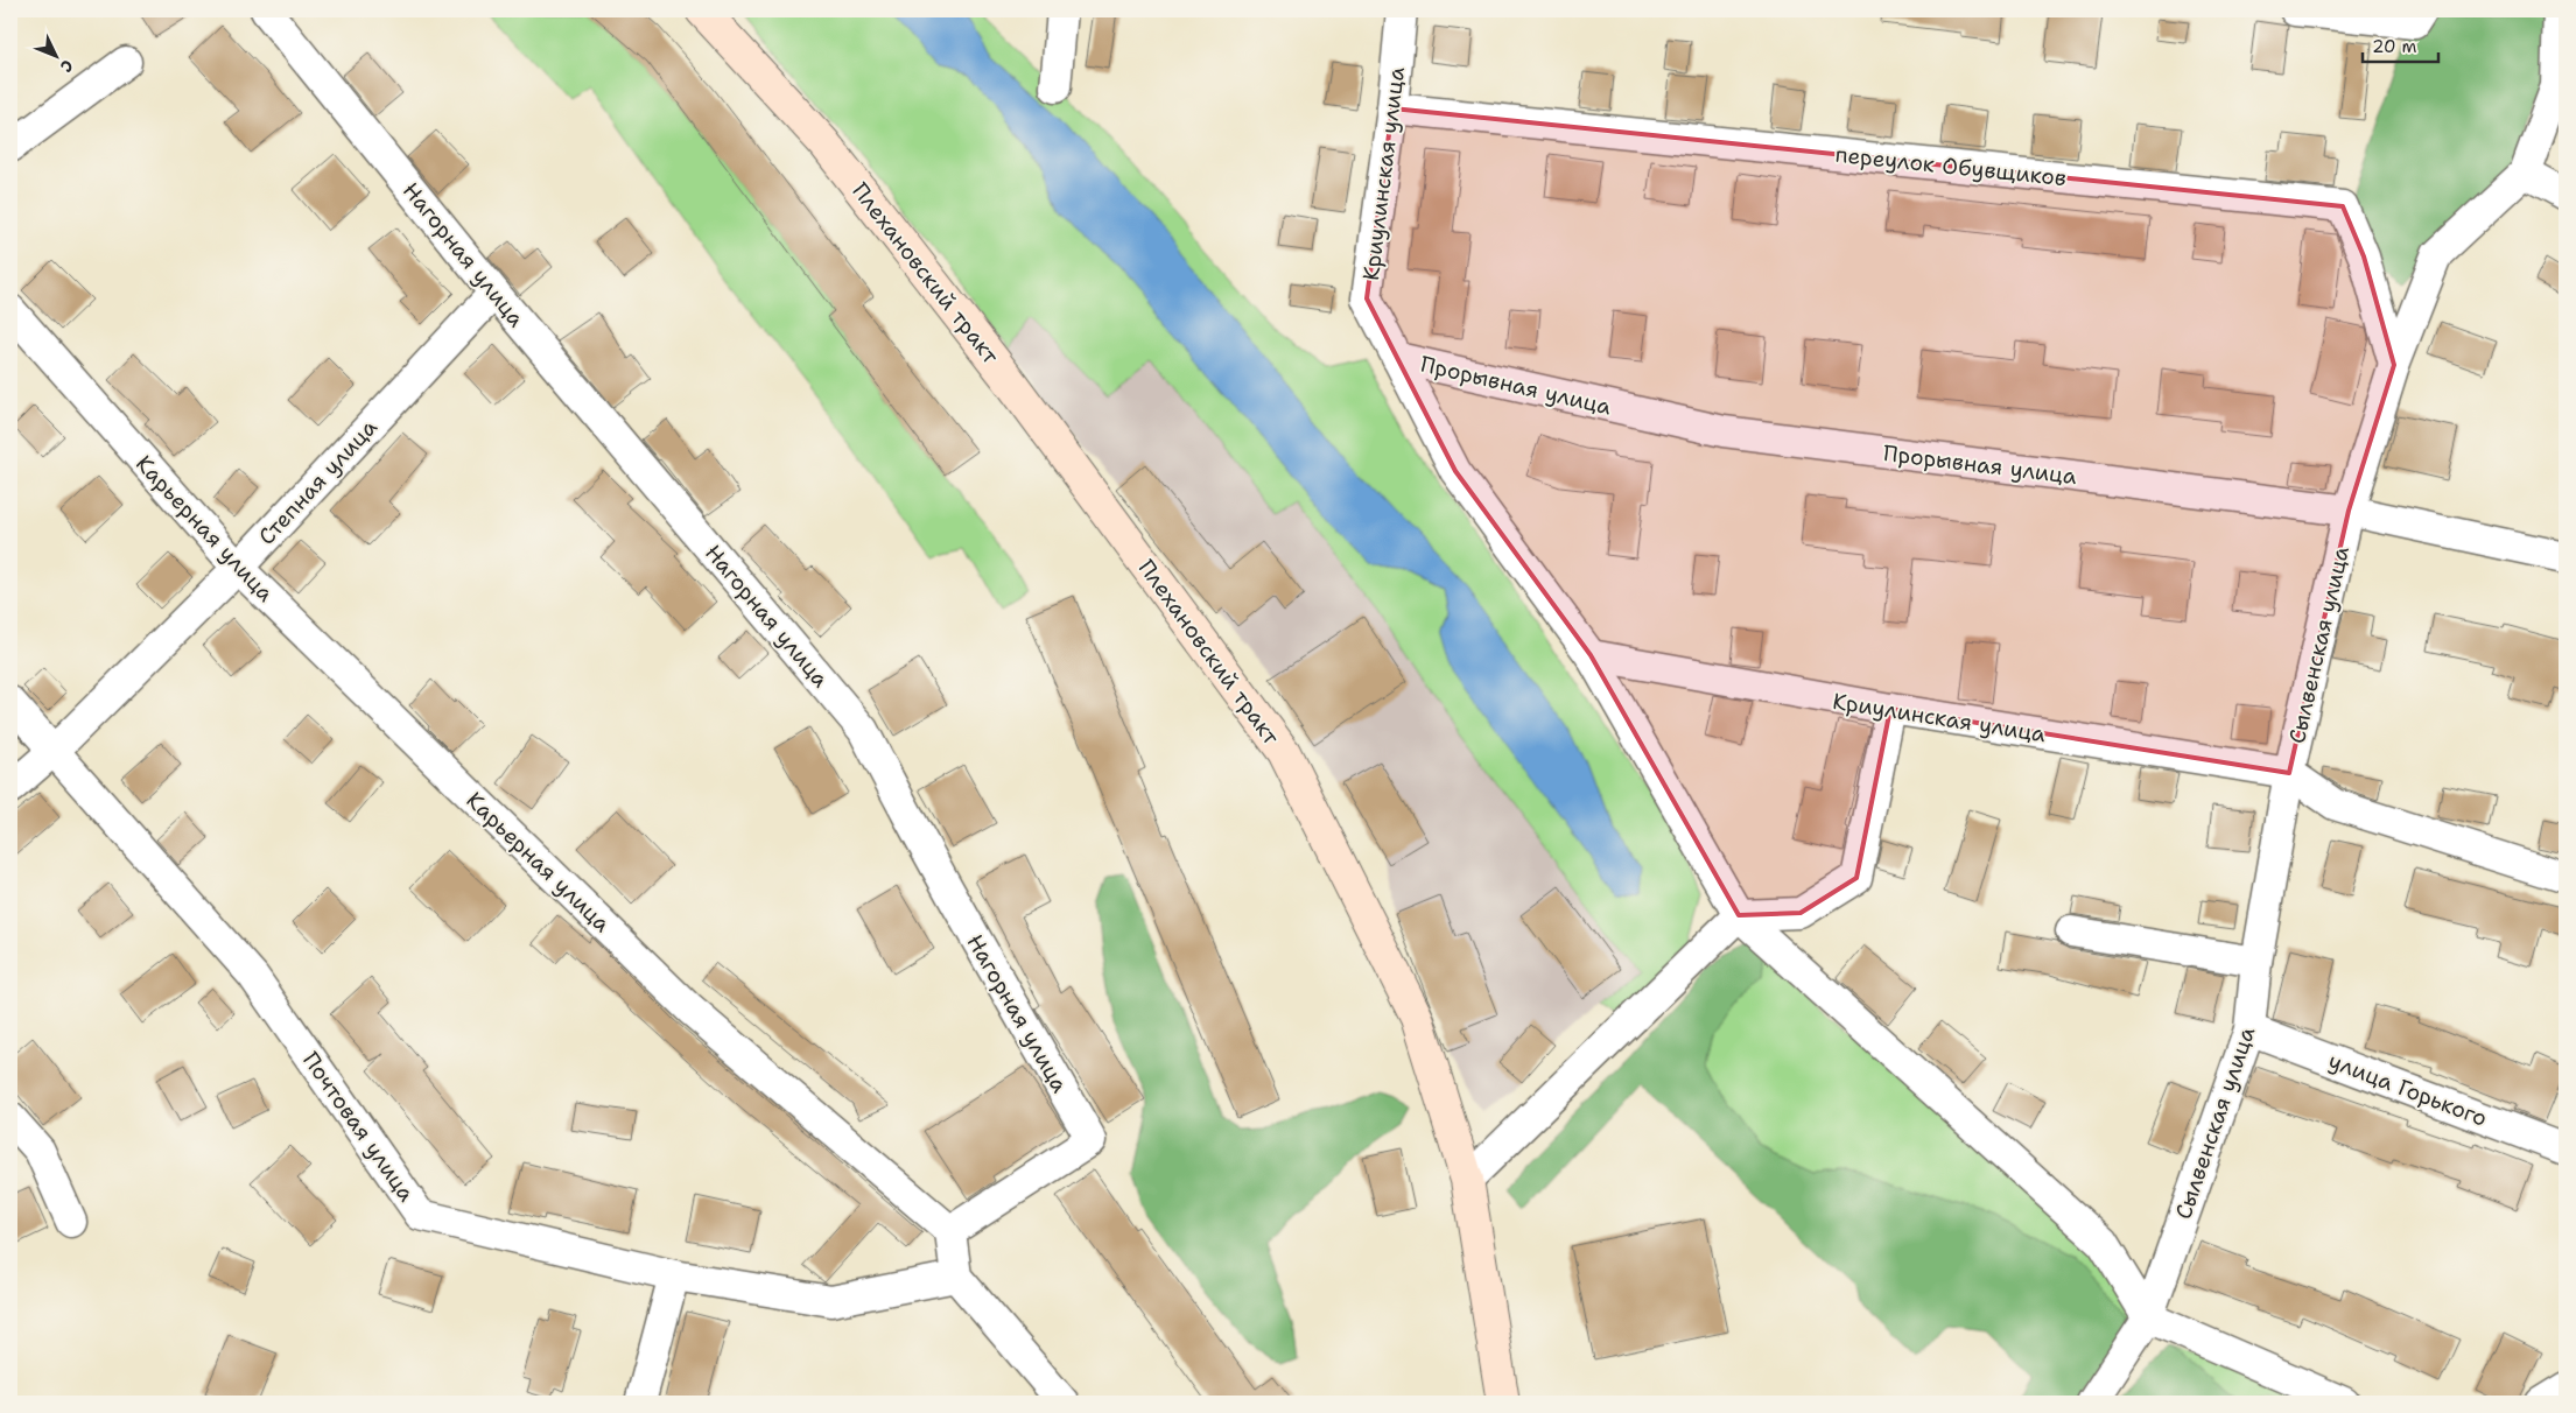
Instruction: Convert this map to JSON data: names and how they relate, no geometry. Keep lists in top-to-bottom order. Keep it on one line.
{"streets":{"street":["переулок Обувщиков","Криулинская улица","Нагорная улица","Плехановский тракт","Прорывная улица","Степная улица","Карьерная улица","Сылвенская улица","улица Горького","Почтовая улица"]},"crossings":[["переулок Обувщиков","Криулинская улица"],["переулок Обувщиков","Сылвенская улица"],["Криулинская улица","Прорывная улица"],["Криулинская улица","Сылвенская улица"],["Нагорная улица","Степная улица"],["Нагорная улица","Карьерная улица"],["Прорывная улица","Сылвенская улица"],["Степная улица","Карьерная улица"],["Степная улица","Почтовая улица"],["Сылвенская улица","улица Горького"]],"scale_bar":"20 m","north":"bottom right"}
